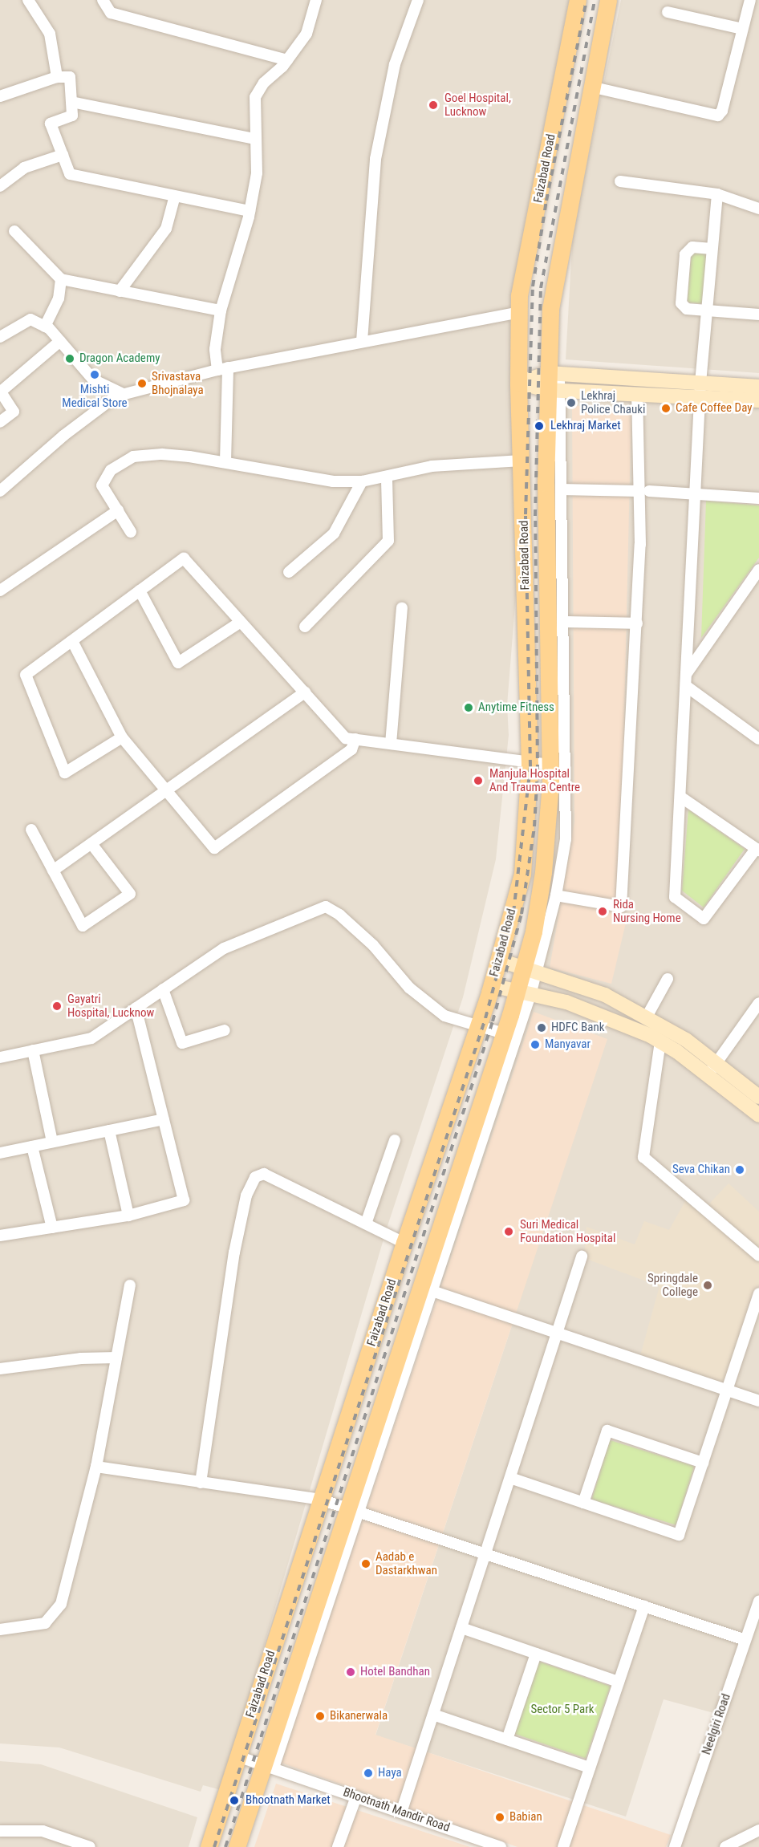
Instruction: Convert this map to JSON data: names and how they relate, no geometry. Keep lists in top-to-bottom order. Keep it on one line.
{"streets":{"main road":["Faizabad Road"],"street":["Neelgiri Road","Bhootnath Mandir Road"]},"crossings":[["Faizabad Road","Bhootnath Mandir Road"]],"parks":["Sector 5 Park"],"places":["Goel Hospital, Lucknow","Dragon Academy","Mishti Medical Store","Srivastava Bhojnalaya","Lekhraj Police Chauki","Cafe Coffee Day","Lekhraj Market","Anytime Fitness","Manjula Hospital And Trauma Centre","Rida Nursing Home","Gayatri Hospital, Lucknow","HDFC Bank","Manyavar","Seva Chikan","Suri Medical Foundation Hospital","Springdale College","Aadab e Dastarkhwan","Hotel Bandhan","Bikanerwala","Haya","Bhootnath Market","Babian"]}
